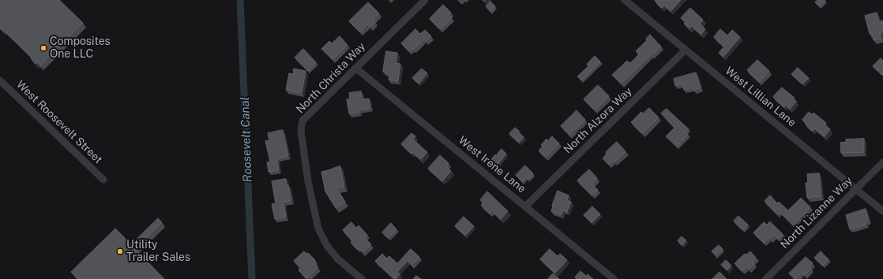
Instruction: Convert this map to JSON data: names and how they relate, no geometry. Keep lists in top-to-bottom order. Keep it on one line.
{"streets":{"street":["North Christa Way","West Lillian Lane","North Alzora Way","West Roosevelt Street","West Irene Lane","North Lizanne Way"]},"crossings":[["North Christa Way","West Irene Lane"],["West Lillian Lane","North Alzora Way"],["West Lillian Lane","North Lizanne Way"],["North Alzora Way","West Irene Lane"]],"water":["Roosevelt Canal"],"places":["Composites One LLC","Utility Trailer Sales"]}
